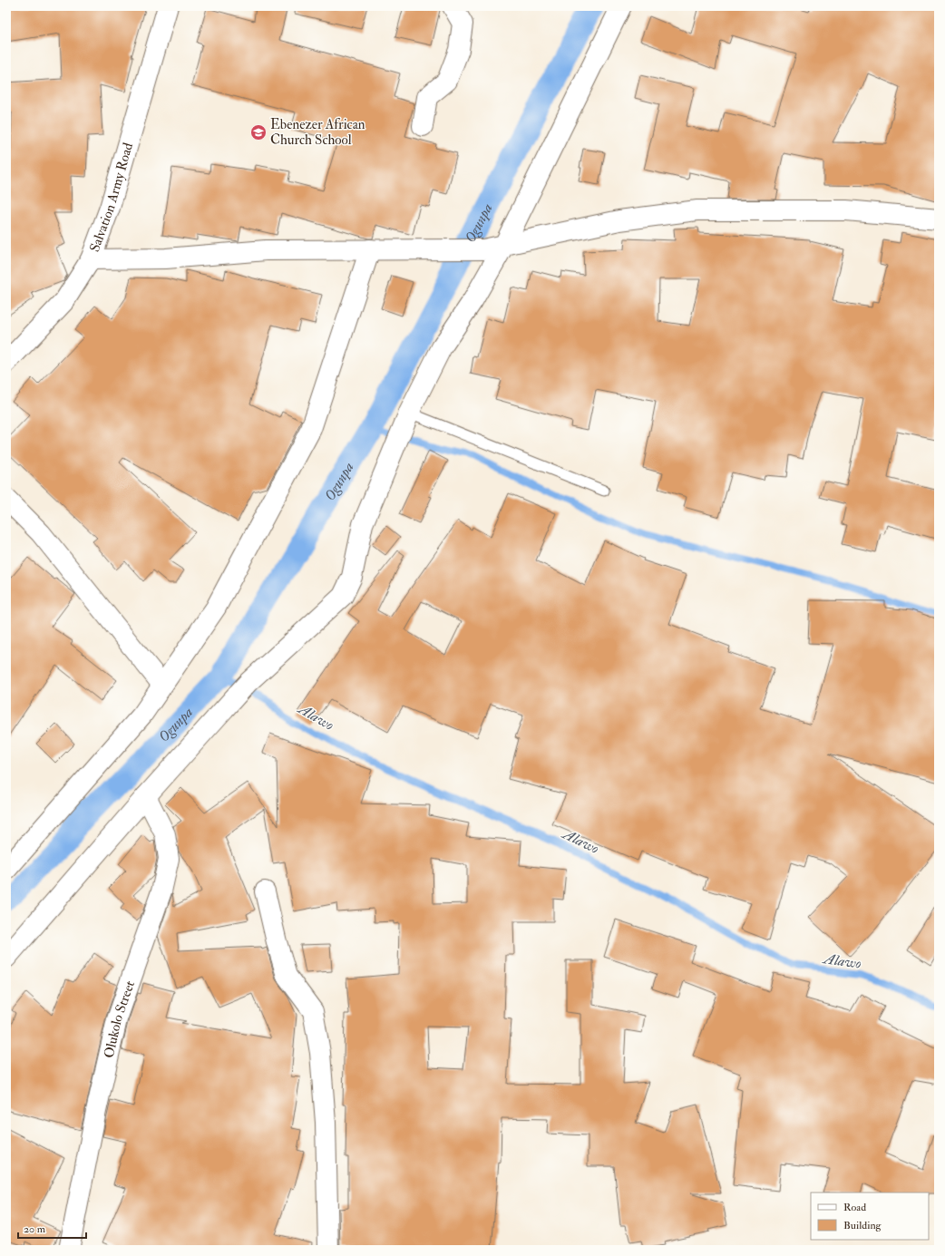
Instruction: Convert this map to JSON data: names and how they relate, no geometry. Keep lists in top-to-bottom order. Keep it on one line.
{"streets":{"street":["Salvation Army Road","Olukolo Street"]},"water":["Ogunpa","Alawo"],"places":{"school or university":["Ebenezer African Church School"]},"legend":["Road","Building"],"scale_bar":"20 m"}
